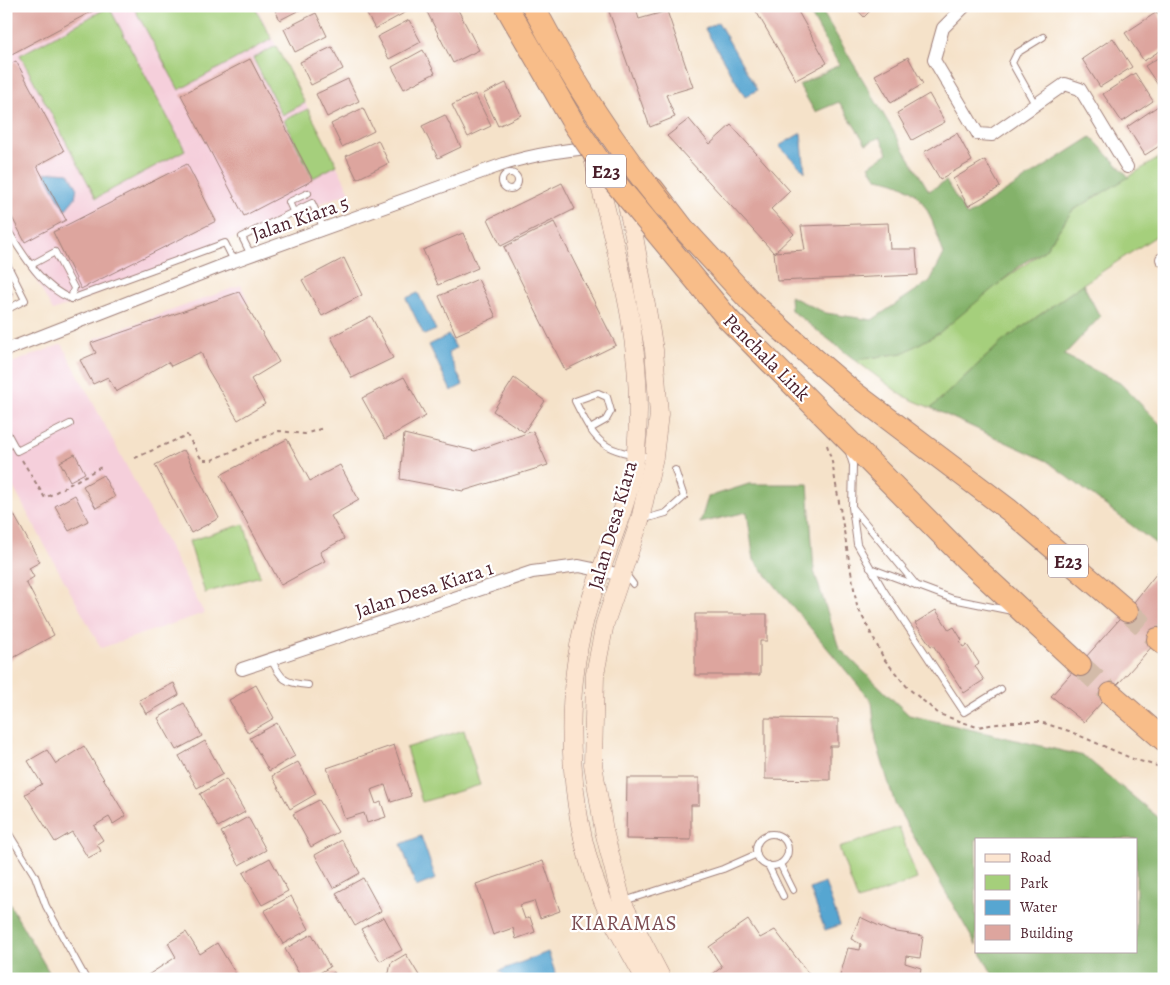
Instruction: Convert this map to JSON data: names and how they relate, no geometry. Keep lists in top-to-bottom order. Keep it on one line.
{"streets":{"highway":["E23","Penchala Link"],"main road":["Jalan Desa Kiara"],"street":["Jalan Kiara 5","Jalan Desa Kiara 1"]},"crossings":[["Jalan Kiara 5","Jalan Desa Kiara"],["Jalan Desa Kiara","Jalan Desa Kiara 1"]],"districts":["KIARAMAS"],"legend":["Road","Park","Water","Building"]}
